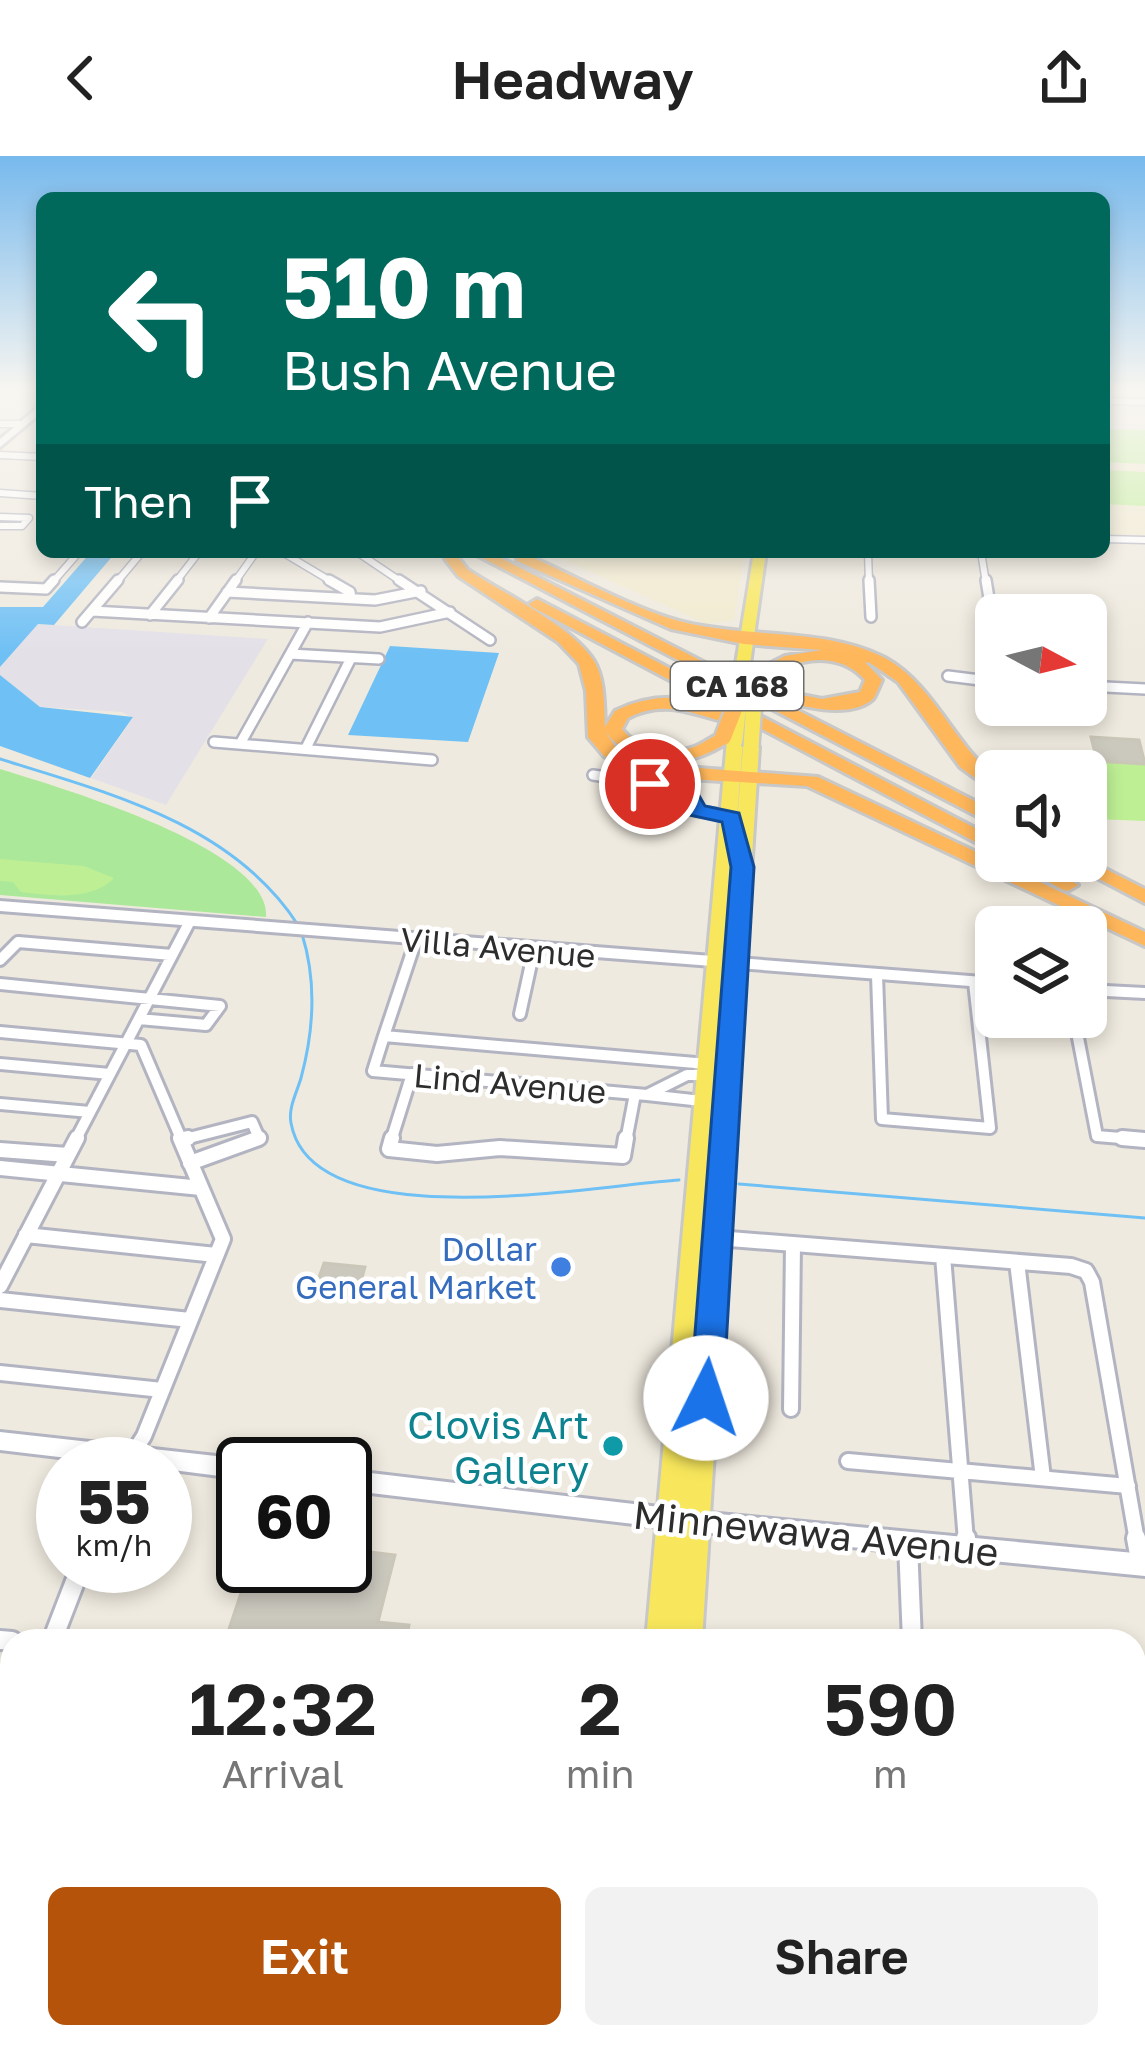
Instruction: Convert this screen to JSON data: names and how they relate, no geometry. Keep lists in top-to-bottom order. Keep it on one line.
{"streets":{"highway":["CA 168"],"main road":["Villa Avenue","Minnewawa Avenue"],"street":["Lind Avenue"]},"places":["Dollar General Market","Clovis Art Gallery"],"north":"right","page":{"header":"Headway","turn":["510 m","Bush Avenue"],"then":"Then","speed":"55 km/h","limit":"60","eta":["12:32","Arrival","2","min","590","m"],"buttons":["Exit","Share"]}}
